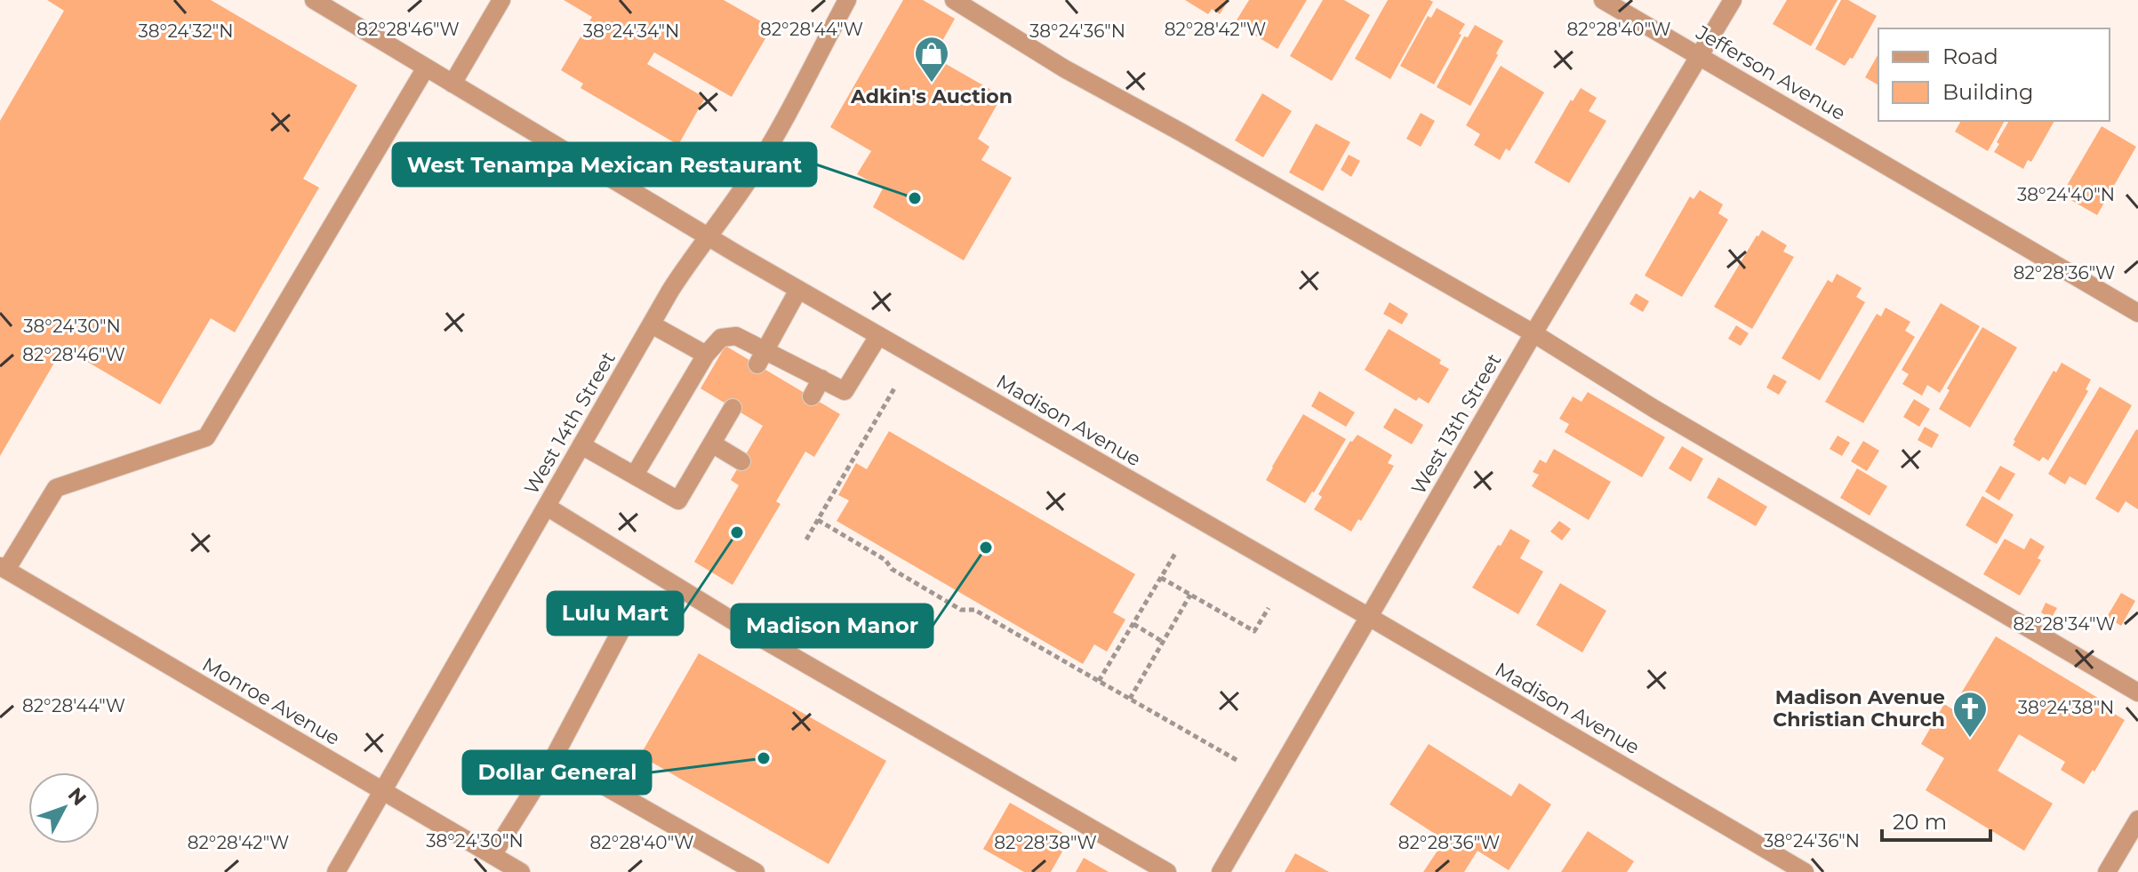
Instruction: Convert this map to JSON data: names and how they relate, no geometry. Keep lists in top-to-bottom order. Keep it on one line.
{"streets":{"street":["Jefferson Avenue","Madison Avenue","West 14th Street","West 13th Street","Monroe Avenue"]},"crossings":[["Jefferson Avenue","West 13th Street"],["Madison Avenue","West 14th Street"],["Madison Avenue","West 13th Street"],["West 14th Street","Monroe Avenue"]],"places":{"shop":["Adkin's Auction"],"other":["West Tenampa Mexican Restaurant","Lulu Mart","Madison Manor","Dollar General"],"church":["Madison Avenue Christian Church"]},"legend":["Road","Building"],"scale_bar":"20 m","north":"top right","coordinates":["82°28'46\"W","82°28'44\"W","82°28'42\"W","82°28'40\"W","38°24'32\"N","38°24'34\"N","38°24'36\"N","38°24'40\"N","82°28'36\"W","38°24'30\"N","82°28'34\"W","38°24'38\"N","82°28'38\"W"]}
